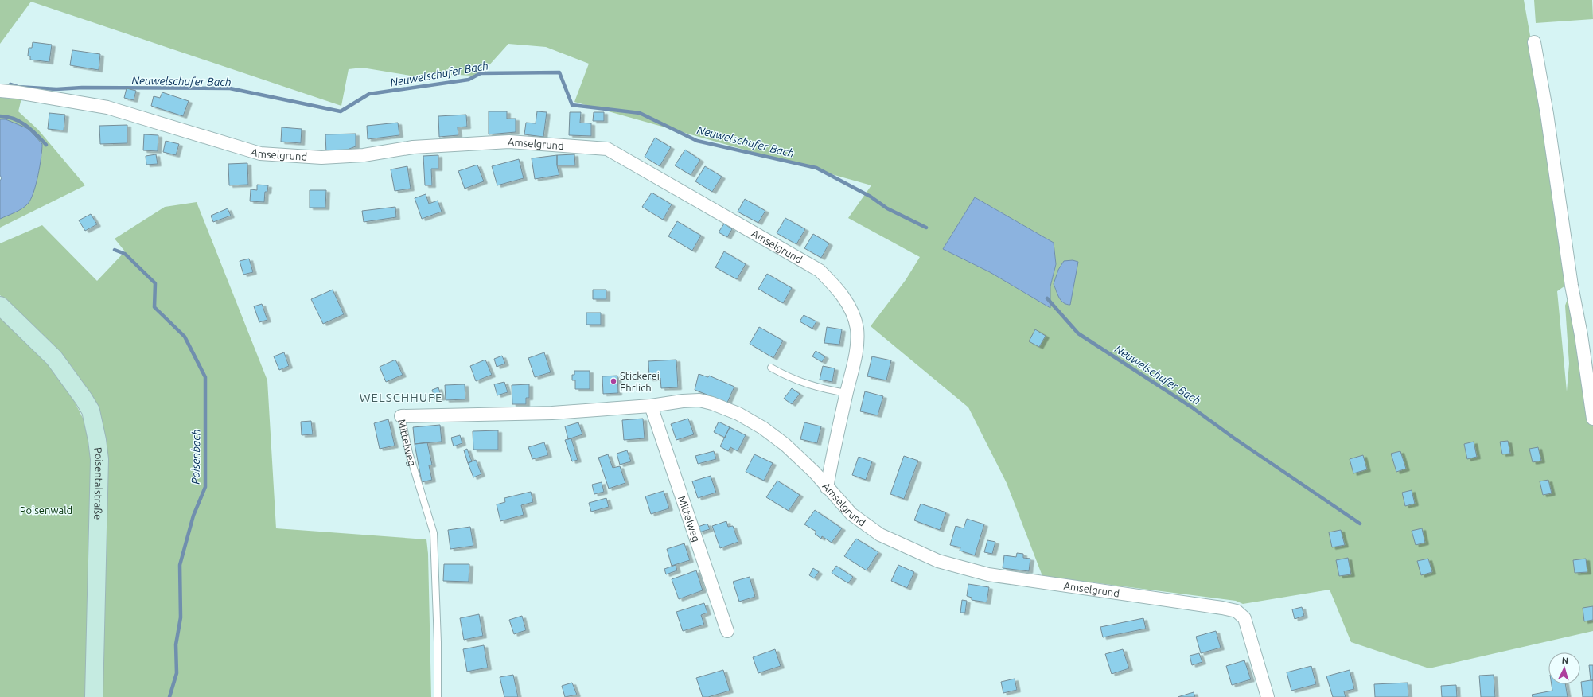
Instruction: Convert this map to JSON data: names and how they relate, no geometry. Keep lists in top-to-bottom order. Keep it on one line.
{"streets":{"main road":["Poisentalstraße"],"street":["Amselgrund","Mittelweg"]},"crossings":[["Amselgrund","Mittelweg"]],"districts":["WELSCHHUFE"],"water":["Neuwelschufer Bach","Poisenbach"],"parks":["Poisenwald"],"places":["Stickerei Ehrlich"],"north":"top"}
